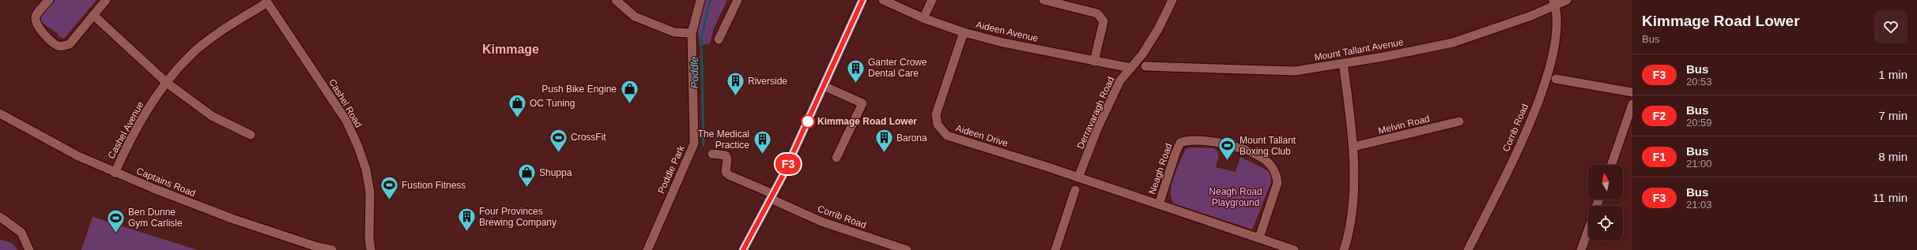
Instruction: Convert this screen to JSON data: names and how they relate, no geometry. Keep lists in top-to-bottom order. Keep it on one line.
{"streets":{"street":["Aideen Avenue","Mount Tallant Avenue","Cashel Road","Derravaragh Road","Melvin Road","Corrib Road","Cashel Avenue","Aideen Drive","Neagh Road","Poddle Park","Captains Road"]},"crossings":[["Aideen Avenue","Derravaragh Road"],["Aideen Avenue","Aideen Drive"],["Mount Tallant Avenue","Corrib Road"],["Cashel Road","Cashel Avenue"],["Derravaragh Road","Neagh Road"],["Cashel Avenue","Captains Road"],["Aideen Drive","Neagh Road"]],"districts":["Kimmage"],"water":["Poddle"],"parks":["Neagh Road Playground"],"places":{"building":["Ganter Crowe Dental Care","Riverside","Barona","The Medical Practice","Four Provinces Brewing Company"],"shop":["Push Bike Engine","OC Tuning","Shuppa"],"other":["Kimmage Road Lower"],"sports":["CrossFit","Mount Tallant Boxing Club","Fustion Fitness","Ben Dunne Gym Carlisle"]},"lines":["bus line F3"],"north":"top","page":{"on_map":"F3","heading":["Kimmage Road Lower","Bus"],"list":[{"mark":"F3","name":"Bus","note":"20:53","value":"1 min"},{"mark":"F2","name":"Bus","note":"20:59","value":"7 min"},{"mark":"F1","name":"Bus","note":"21:00","value":"8 min"},{"mark":"F3","name":"Bus","note":"21:03","value":"11 min"}]}}
